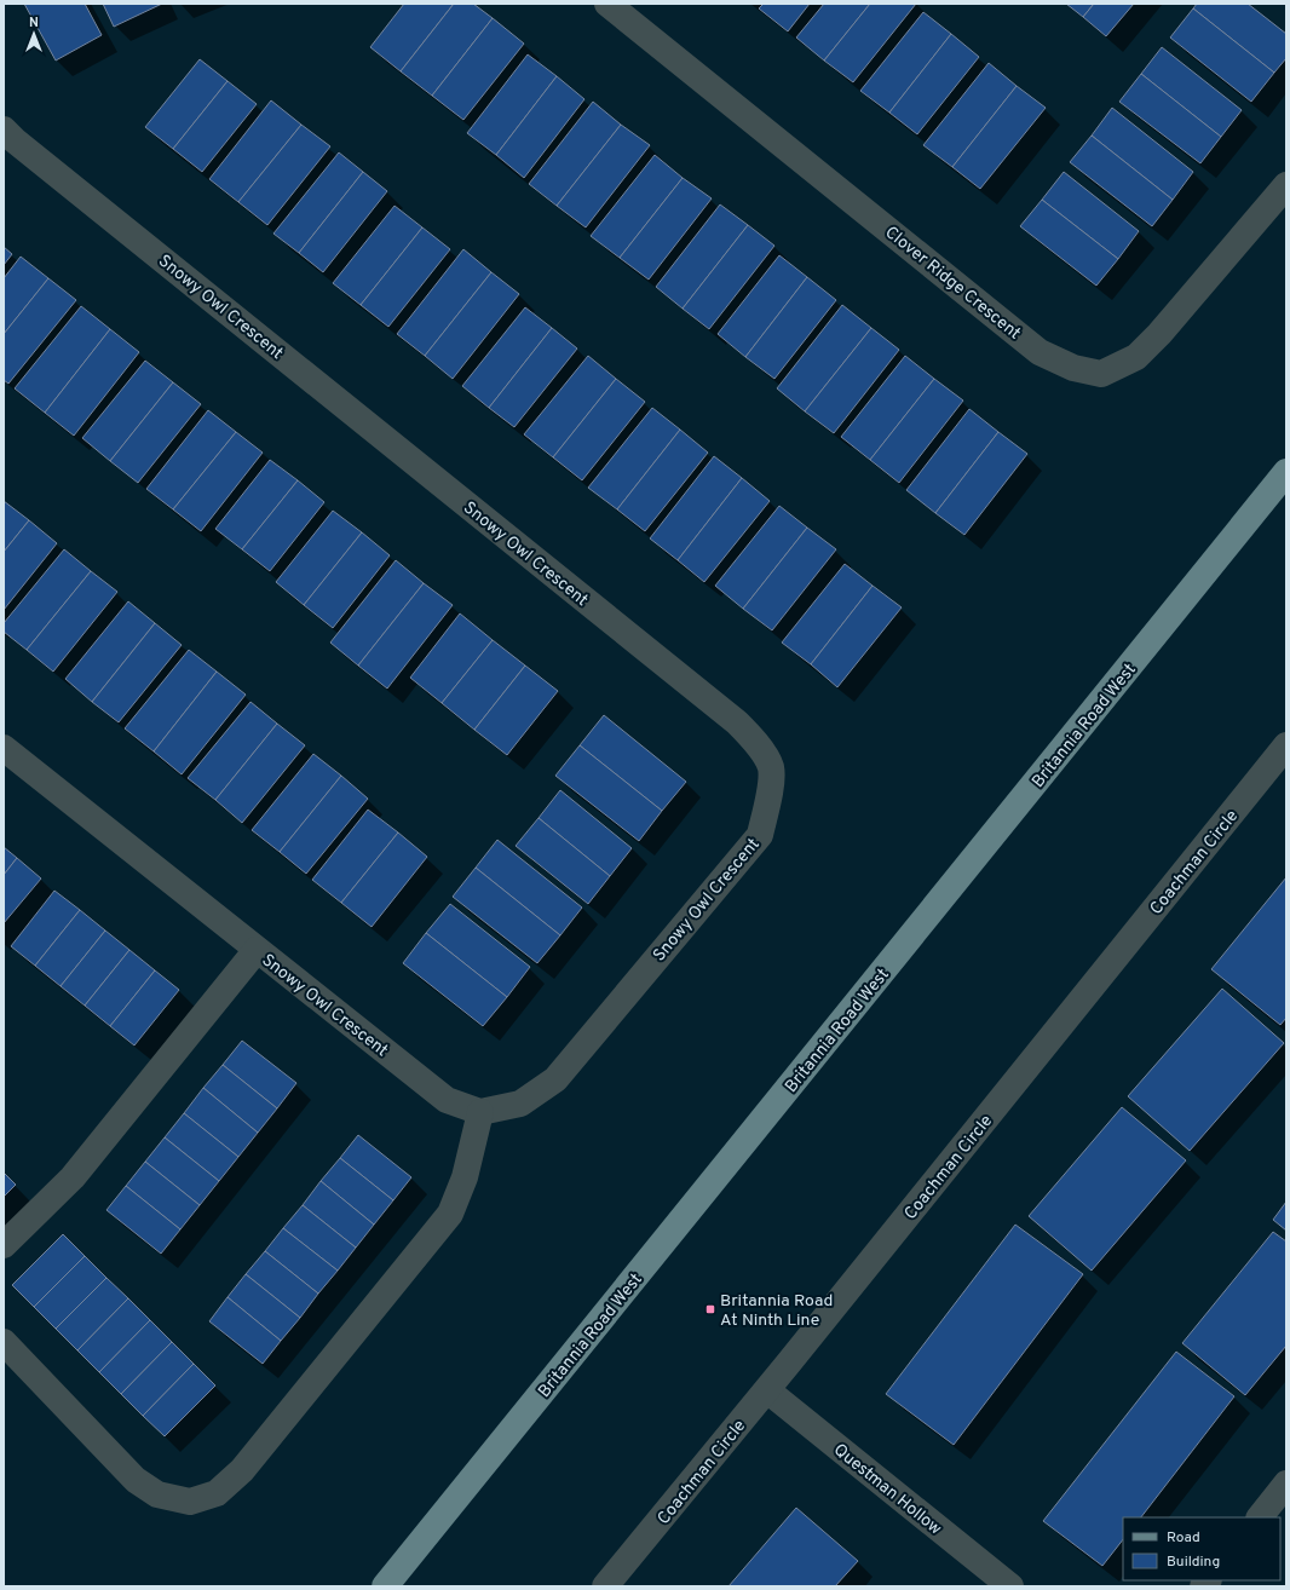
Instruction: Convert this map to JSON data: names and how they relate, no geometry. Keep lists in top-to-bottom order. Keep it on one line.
{"streets":{"main road":["Britannia Road West"],"street":["Clover Ridge Crescent","Snowy Owl Crescent","Coachman Circle","Questman Hollow"]},"crossings":[["Coachman Circle","Questman Hollow"]],"places":{"transit":["Britannia Road At Ninth Line"]},"legend":["Road","Building"],"north":"top"}
